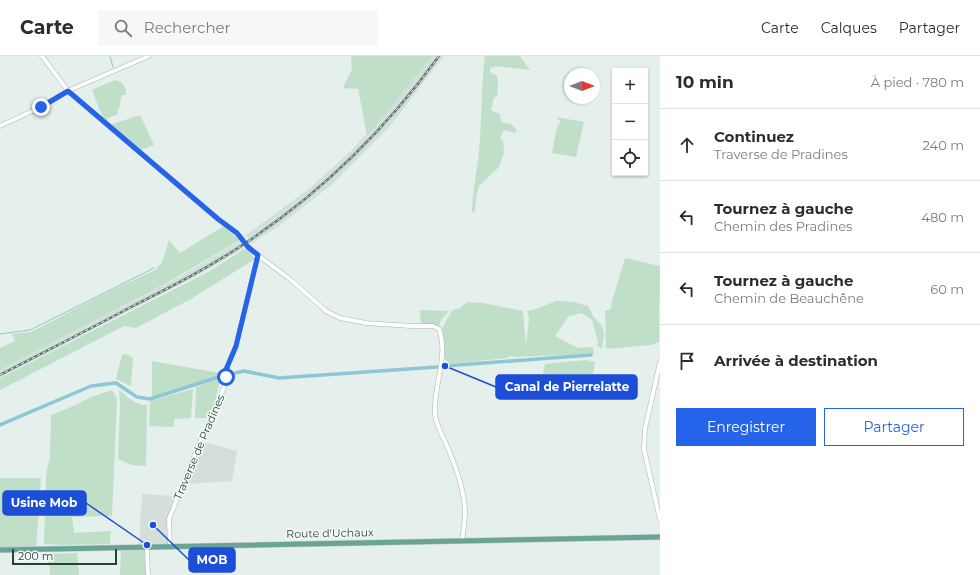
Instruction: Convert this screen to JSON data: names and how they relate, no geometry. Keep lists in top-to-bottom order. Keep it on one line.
{"streets":{"main road":["Route d'Uchaux"],"street":["Traverse de Pradines"]},"crossings":[["Traverse de Pradines","Route d'Uchaux"]],"places":["Canal de Pierrelatte","MOB","Usine Mob"],"scale_bar":"200 m","north":"right","page":{"header":"Carte","search":"Rechercher","nav":["Carte","Calques","Partager"],"heading":["10 min","À pied · 780 m"],"map_buttons":["+","−"],"list":[["Continuez","Traverse de Pradines","240 m"],["Tournez à gauche","Chemin des Pradines","480 m"],["Tournez à gauche","Chemin de Beauchêne","60 m"],"Arrivée à destination"],"buttons":["Enregistrer","Partager"],"scale":"200 m"}}
